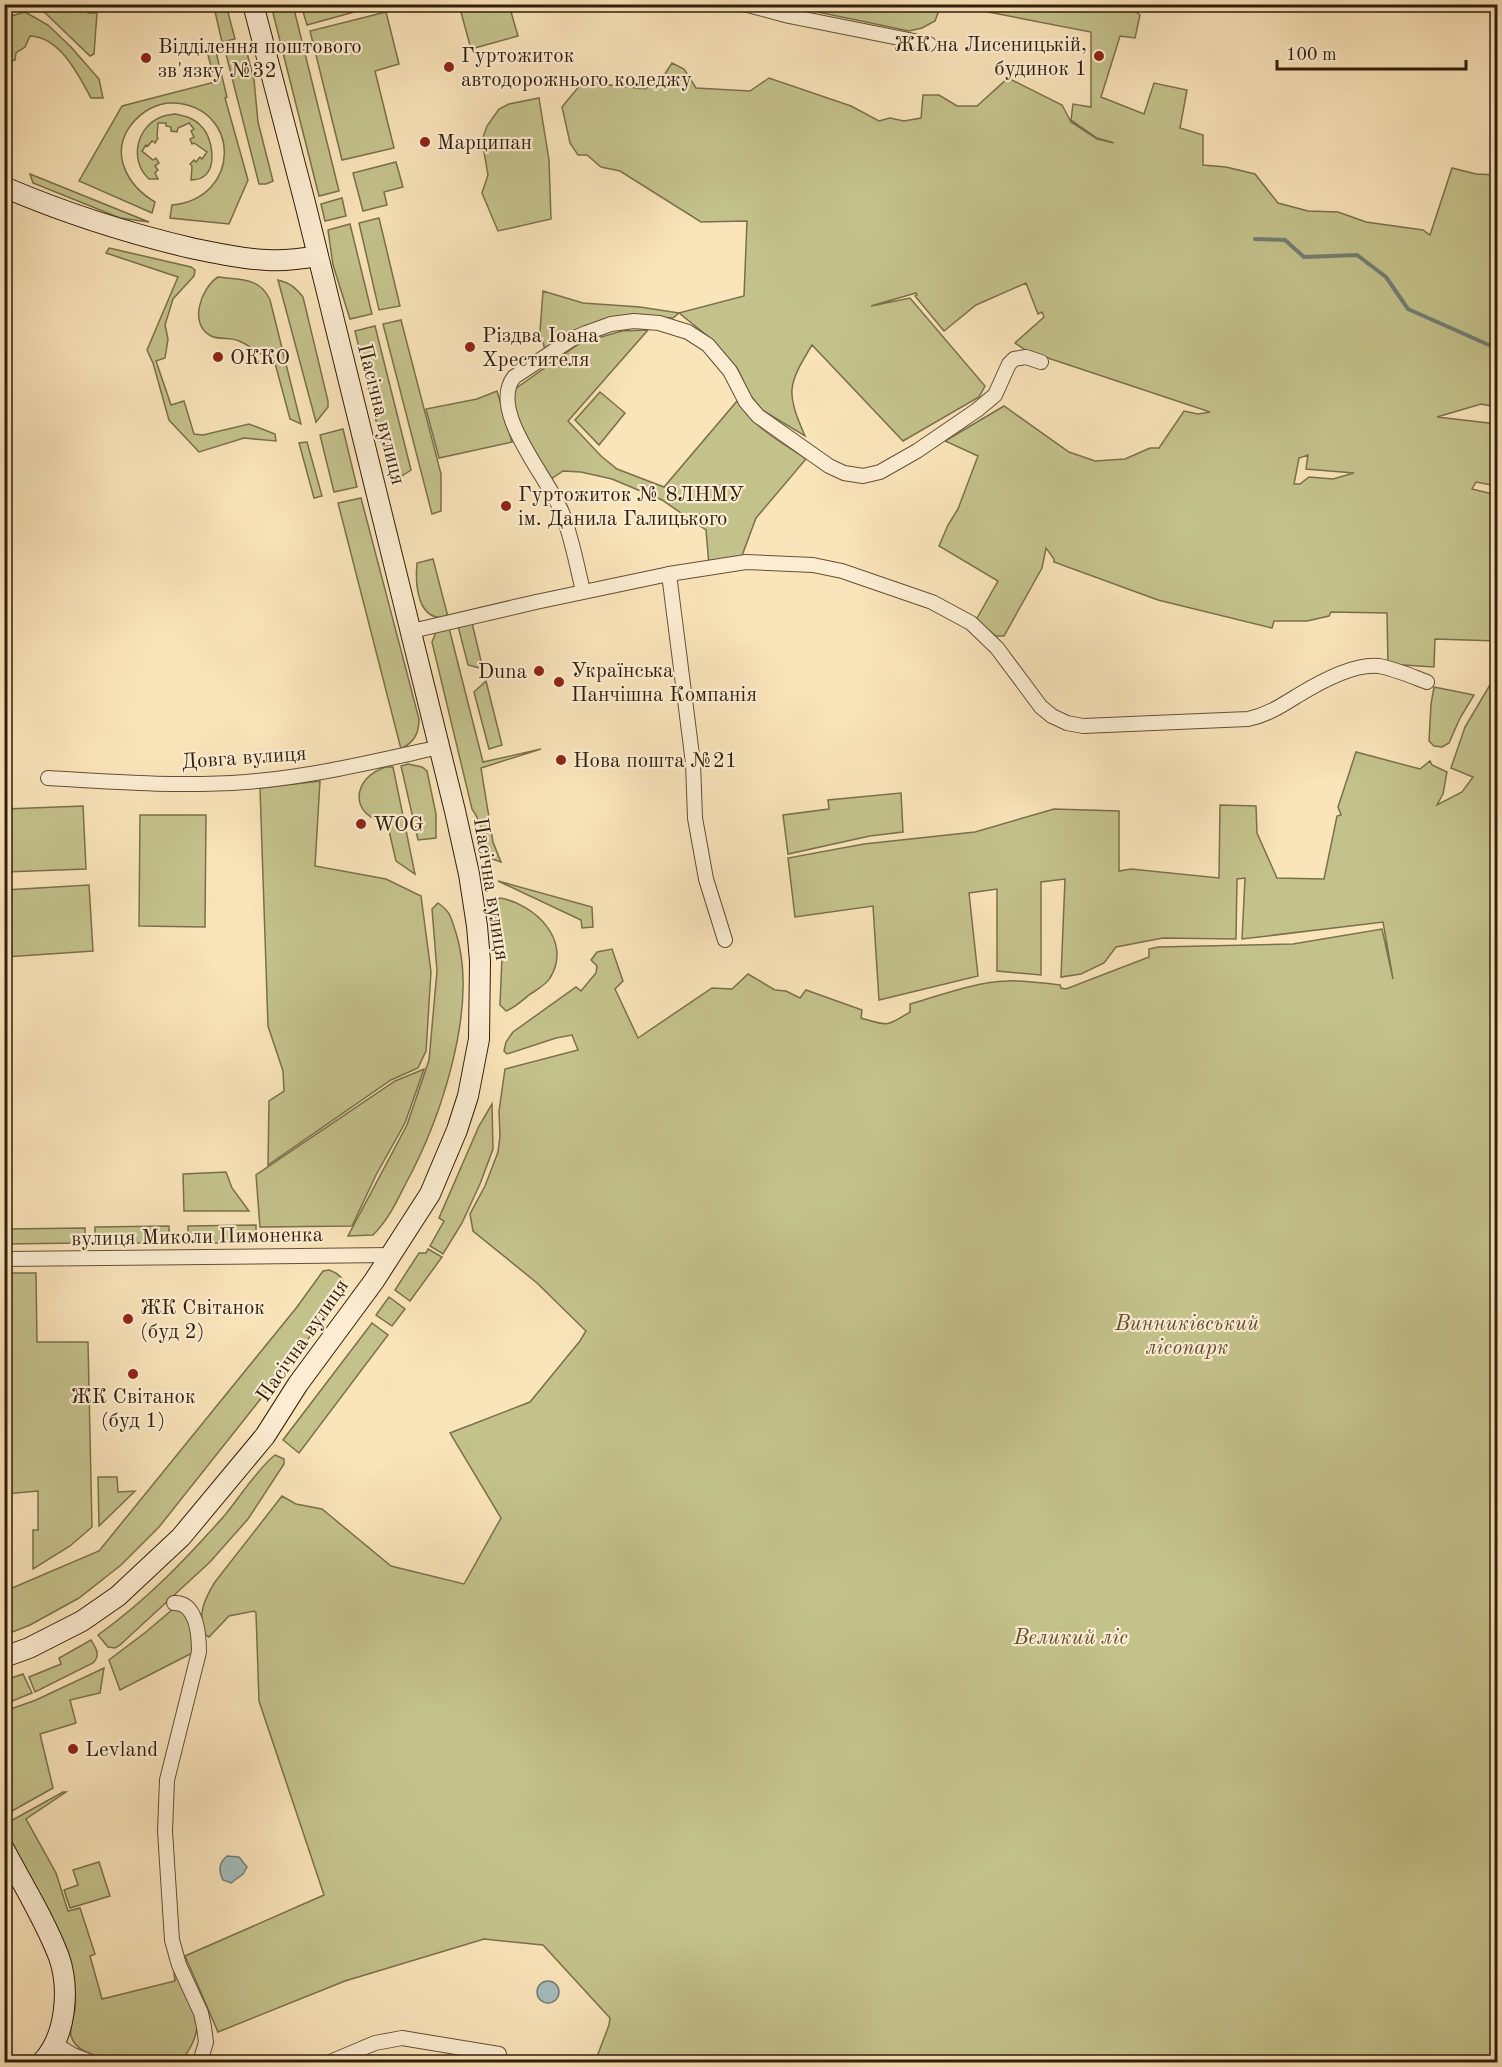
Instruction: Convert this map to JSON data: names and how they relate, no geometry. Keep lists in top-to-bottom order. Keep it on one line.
{"streets":{"main road":["Пасічна вулиця"],"street":["Довга вулиця","вулиця Миколи Пимоненка"]},"crossings":[["Пасічна вулиця","Довга вулиця"],["Пасічна вулиця","вулиця Миколи Пимоненка"]],"parks":["Винниківський лісопарк","Великий ліс"],"places":["ЖК на Лисеницькій, будинок 1","Відділення поштового зв'язку №32","Гуртожиток автодорожнього коледжу","Марципан","Різдва Іоана Хрестителя","ОККО","Гуртожиток № 8ЛНМУ ім. Данила Галицького","Duna","Українська Панчішна Компанія","Нова пошта №21","WOG","ЖК Світанок (буд 2)","ЖК Світанок (буд 1)","Levland"],"scale_bar":"100 m"}
